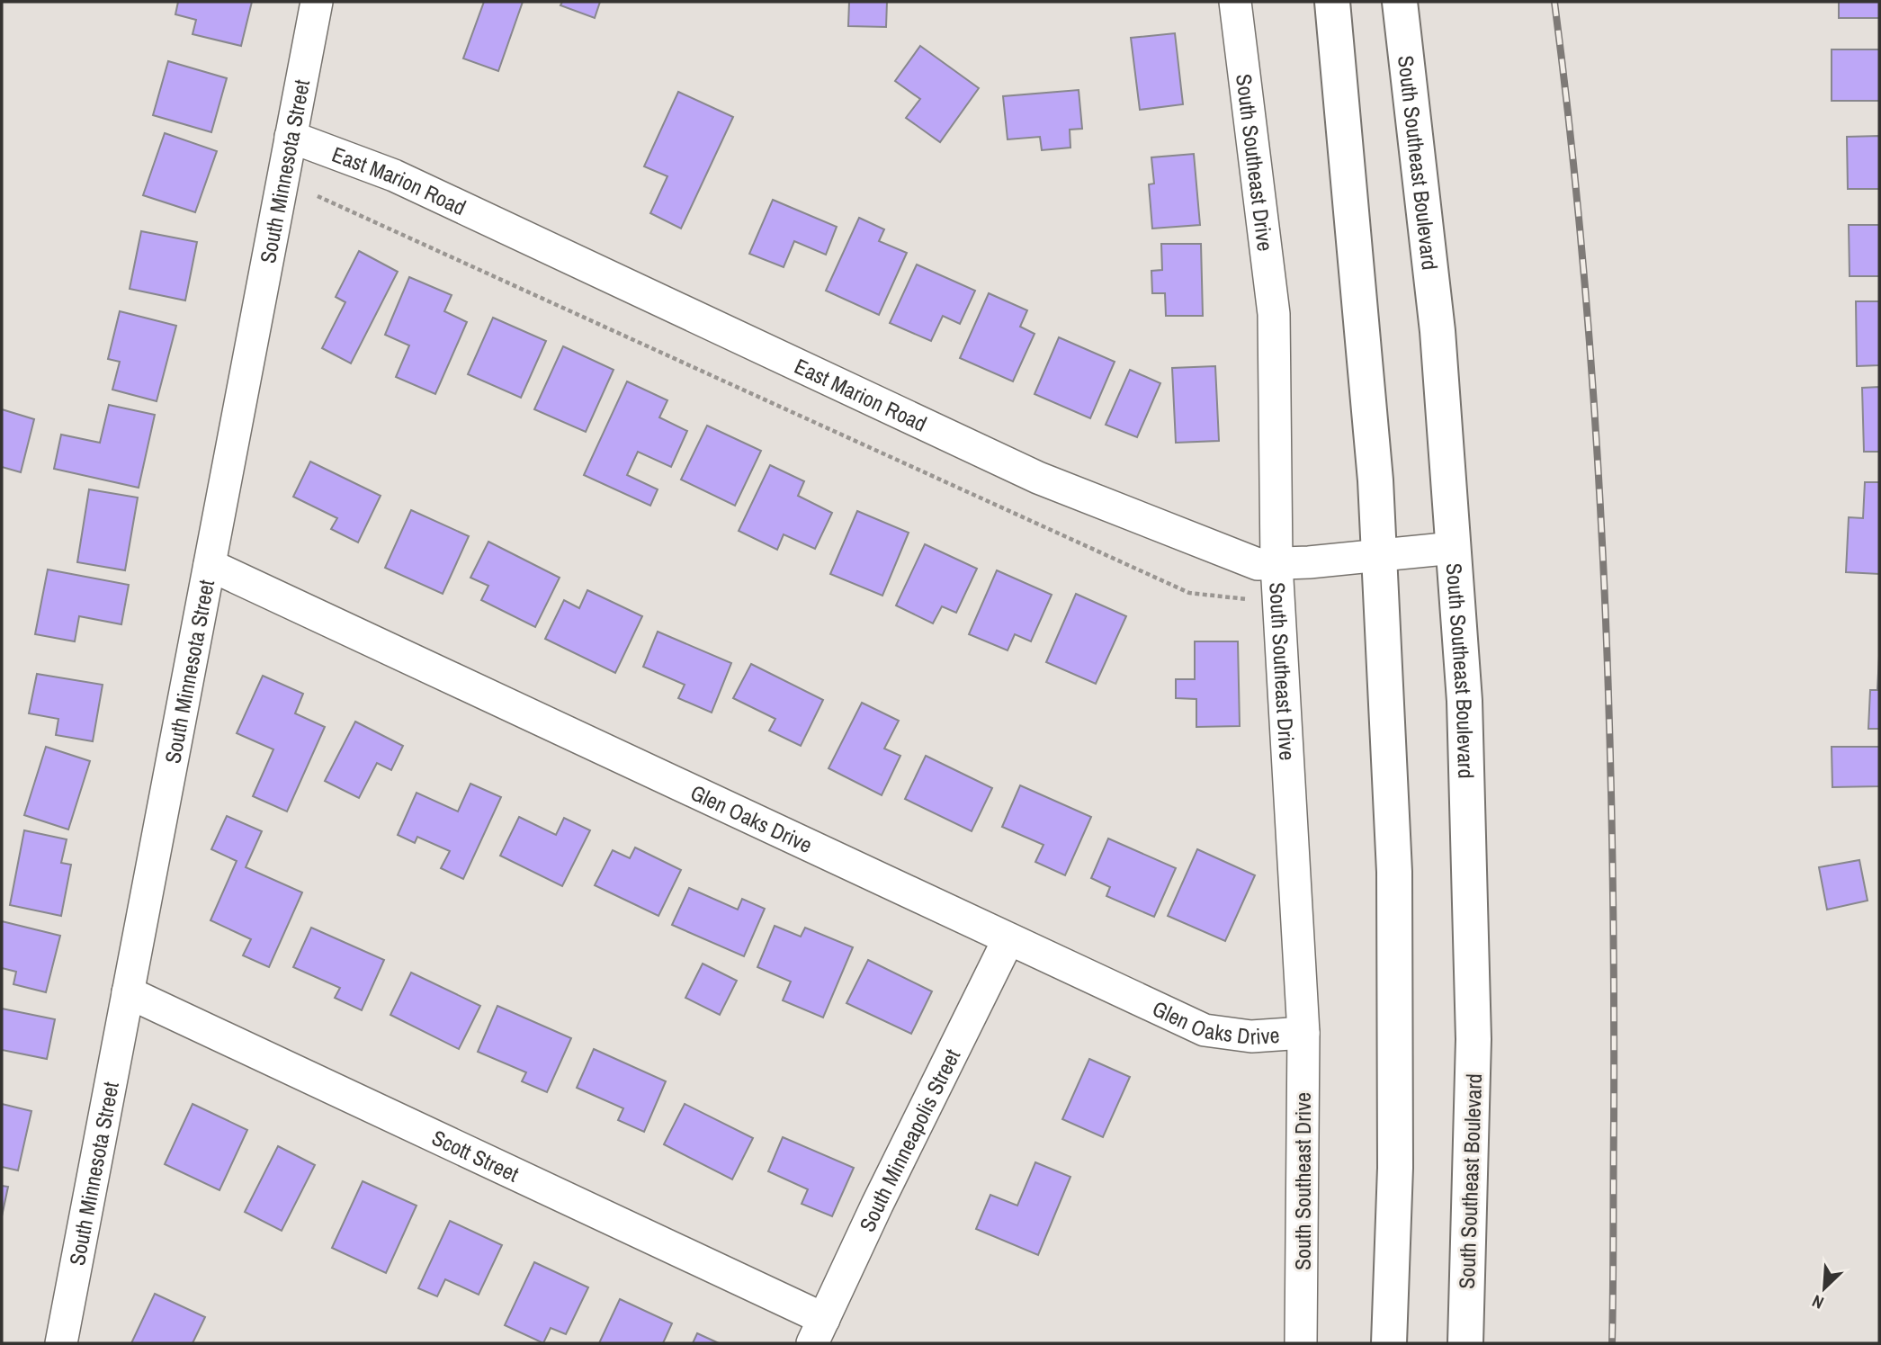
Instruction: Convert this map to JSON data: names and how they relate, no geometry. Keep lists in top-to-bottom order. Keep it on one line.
{"streets":{"main road":["South Southeast Boulevard"],"street":["South Southeast Drive","South Minnesota Street","East Marion Road","Glen Oaks Drive","South Minneapolis Street","Scott Street"]},"crossings":[["South Southeast Drive","East Marion Road"],["South Southeast Drive","Glen Oaks Drive"],["South Southeast Boulevard","East Marion Road"],["South Minnesota Street","East Marion Road"],["South Minnesota Street","Glen Oaks Drive"],["South Minnesota Street","Scott Street"],["Glen Oaks Drive","South Minneapolis Street"],["South Minneapolis Street","Scott Street"]],"north":"bottom left"}
